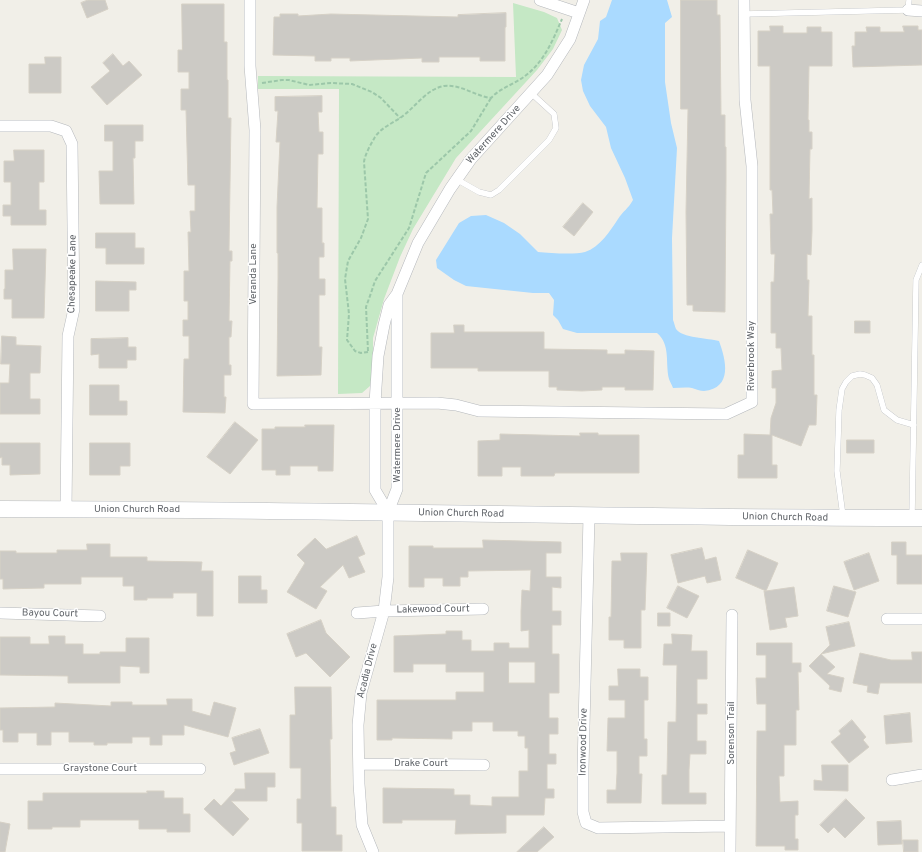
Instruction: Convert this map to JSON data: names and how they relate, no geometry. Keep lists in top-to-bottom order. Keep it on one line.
{"streets":{"street":["Watermere Drive","Chesapeake Lane","Veranda Lane","Riverbrook Way","Union Church Road","Lakewood Court","Bayou Court","Acadia Drive","Sorenson Trail","Ironwood Drive","Drake Court","Graystone Court"]},"crossings":[["Watermere Drive","Veranda Lane"],["Watermere Drive","Riverbrook Way"],["Watermere Drive","Union Church Road"],["Watermere Drive","Acadia Drive"],["Chesapeake Lane","Union Church Road"],["Veranda Lane","Riverbrook Way"],["Union Church Road","Acadia Drive"],["Union Church Road","Ironwood Drive"],["Lakewood Court","Acadia Drive"],["Acadia Drive","Drake Court"],["Sorenson Trail","Ironwood Drive"]]}
